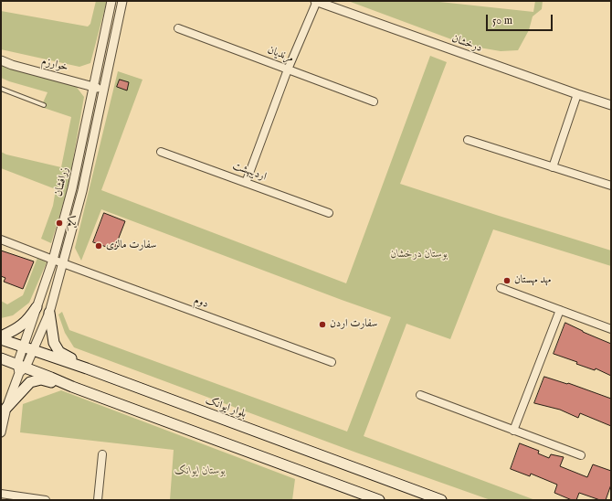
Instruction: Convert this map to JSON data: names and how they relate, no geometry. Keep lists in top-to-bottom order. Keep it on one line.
{"streets":{"main road":["بلوار ایوانک"],"street":["درخشان","مرنديان","خوارزم","اردیبهشت","زرافشان","دوم"]},"crossings":[["خوارزم","زرافشان"],["زرافشان","دوم"],["زرافشان","بلوار ایوانک"]],"parks":["بوستان درخشان","بوستان ایوانک"],"places":["یکم","سفارت مالزی","مهد مهستان","سفارت اردن"],"scale_bar":"50 m"}
